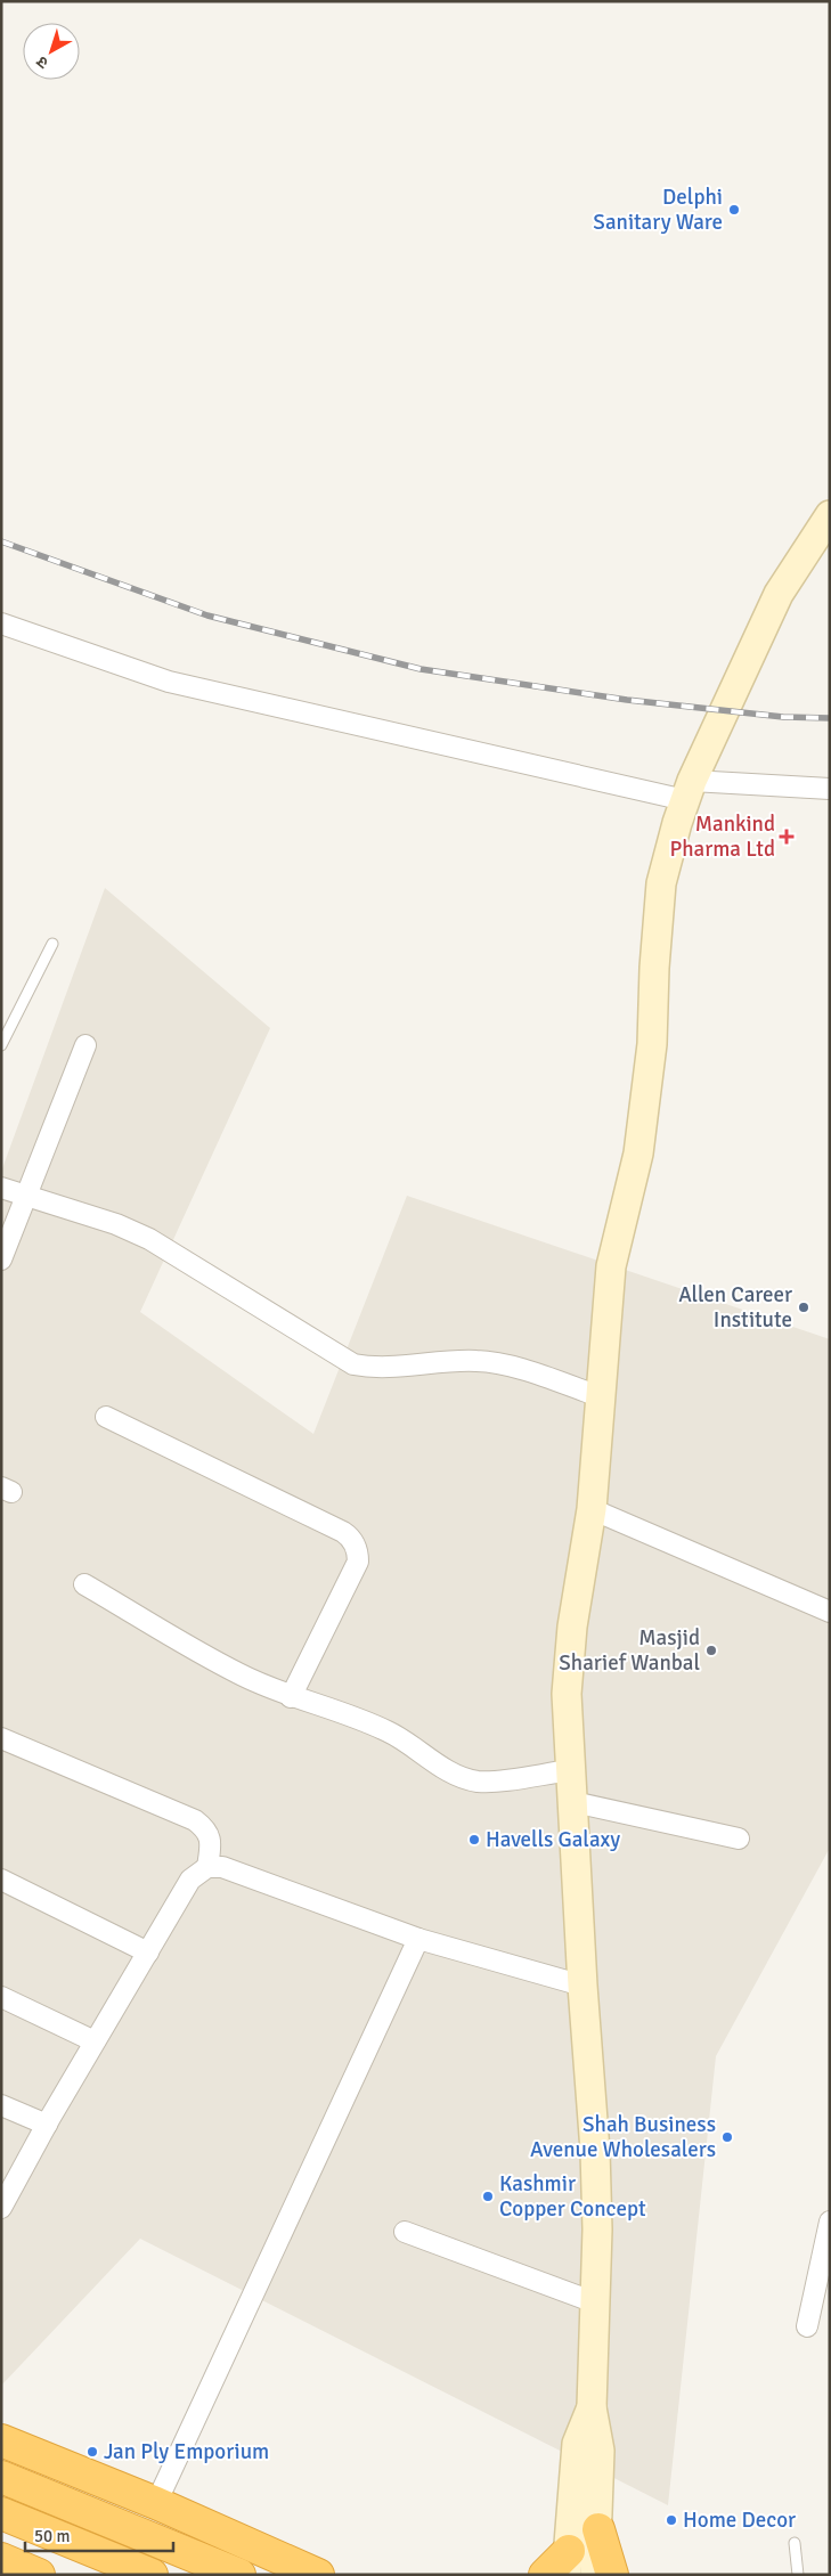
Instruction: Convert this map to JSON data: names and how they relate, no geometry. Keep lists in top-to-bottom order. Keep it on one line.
{"places":{"other":["Delphi Sanitary Ware","Allen Career Institute","Masjid Sharief Wanbal","Havells Galaxy","Shah Business Avenue Wholesalers","Kashmir Copper Concept","Jan Ply Emporium","Home Decor"],"health":["Mankind Pharma Ltd"]},"scale_bar":"50 m","north":"bottom left"}
